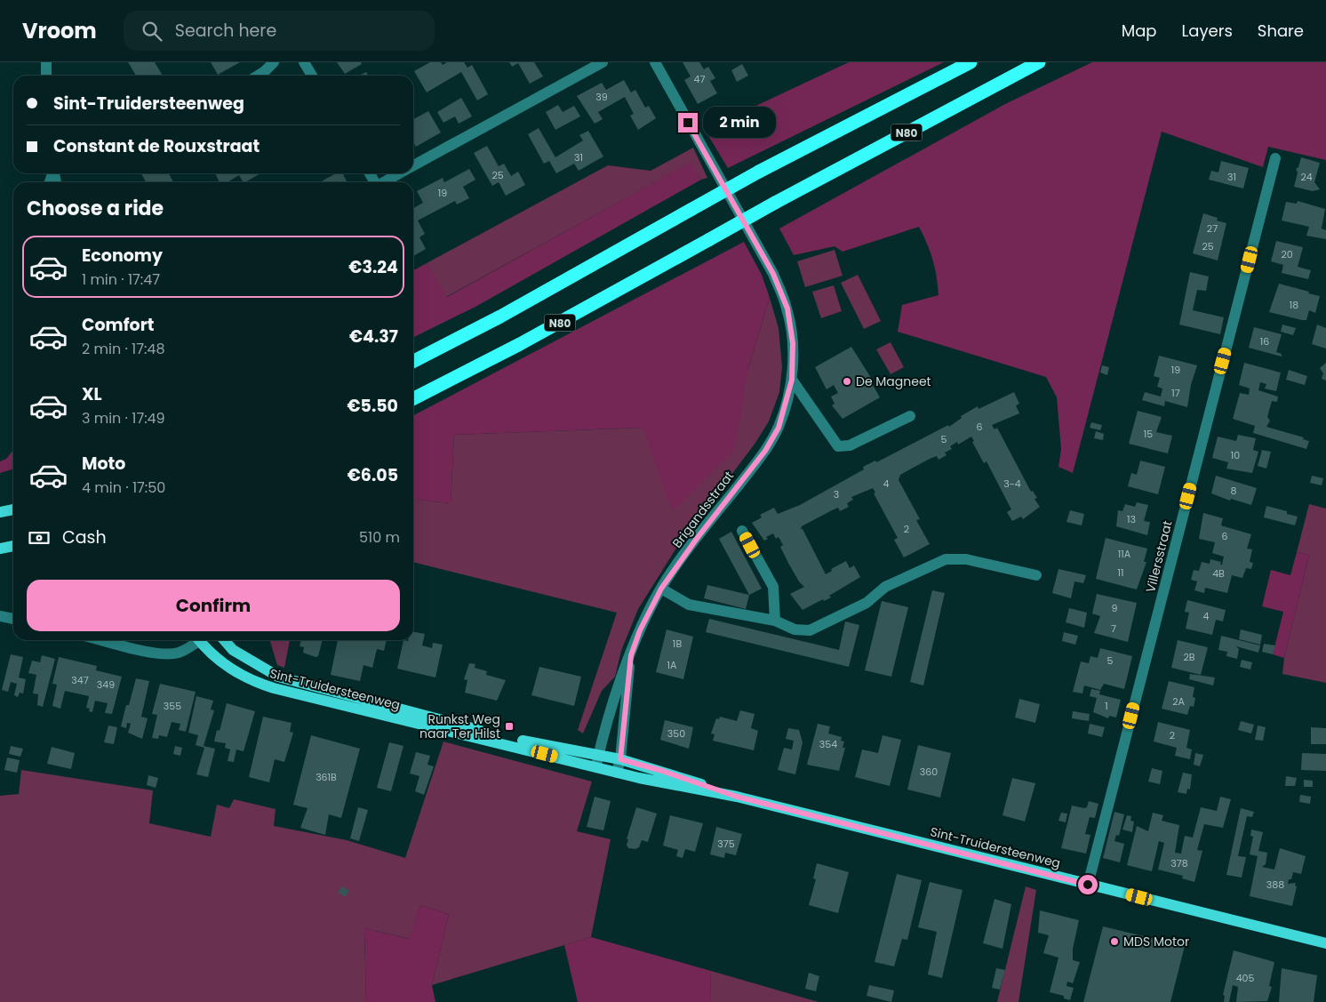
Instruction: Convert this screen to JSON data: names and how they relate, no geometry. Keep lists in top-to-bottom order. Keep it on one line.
{"streets":{"highway":["N80"],"main road":["Sint-Truidersteenweg"],"street":["Brigandsstraat","Villersstraat"]},"crossings":[["Brigandsstraat","Sint-Truidersteenweg"],["Villersstraat","Sint-Truidersteenweg"]],"places":{"other":["De Magneet","MDS Motor"],"transit":["Runkst Weg naar Ter Hilst"]},"house_numbers":["47","39","31","25","31","24","19","27","25","20","18","16","19","17","6","15","5","10","4","3-4","8","3","13","2","6","11A","11","4B","9","4","7","1B","2B","5","1A","347","349","2A","355","1","350","2","354","360","361B","375","378","388","405"],"page":{"header":"Vroom","search":"Search here","nav":["Map","Layers","Share"],"banner":["Sint-Truidersteenweg","Constant de Rouxstraat"],"bubble":"2 min","heading":"Choose a ride","list":[{"name":"Economy","note":"1 min · 17:47","value":"€3.24"},{"name":"Comfort","note":"2 min · 17:48","value":"€4.37"},{"name":"XL","note":"3 min · 17:49","value":"€5.50"},{"name":"Moto","note":"4 min · 17:50","value":"€6.05"}],"pay":["Cash","510 m"],"buttons":"Confirm"}}
